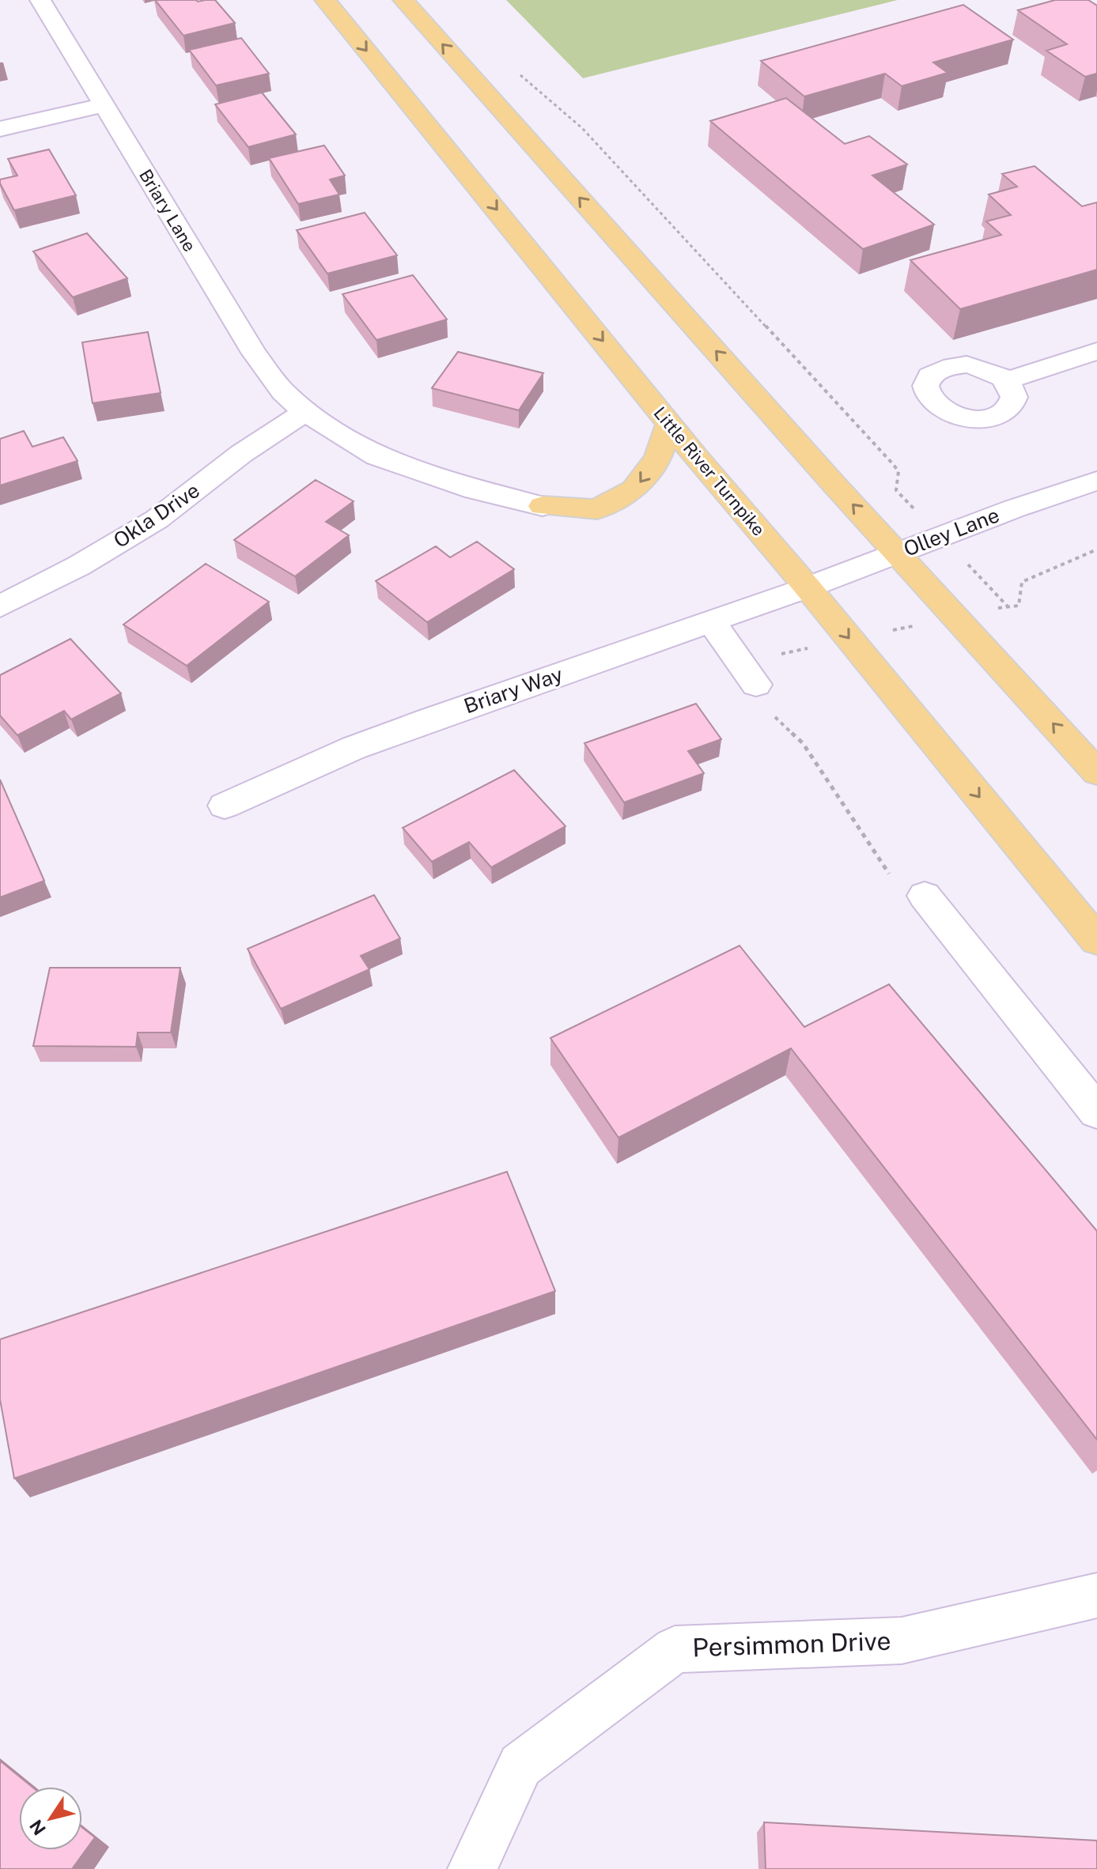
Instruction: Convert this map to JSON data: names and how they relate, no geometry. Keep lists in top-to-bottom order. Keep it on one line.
{"streets":{"main road":["Little River Turnpike"],"street":["Briary Lane","Okla Drive","Olley Lane","Briary Way","Persimmon Drive"]},"crossings":[["Briary Lane","Okla Drive"],["Little River Turnpike","Olley Lane"],["Little River Turnpike","Briary Way"],["Olley Lane","Briary Way"]],"north":"bottom left"}
